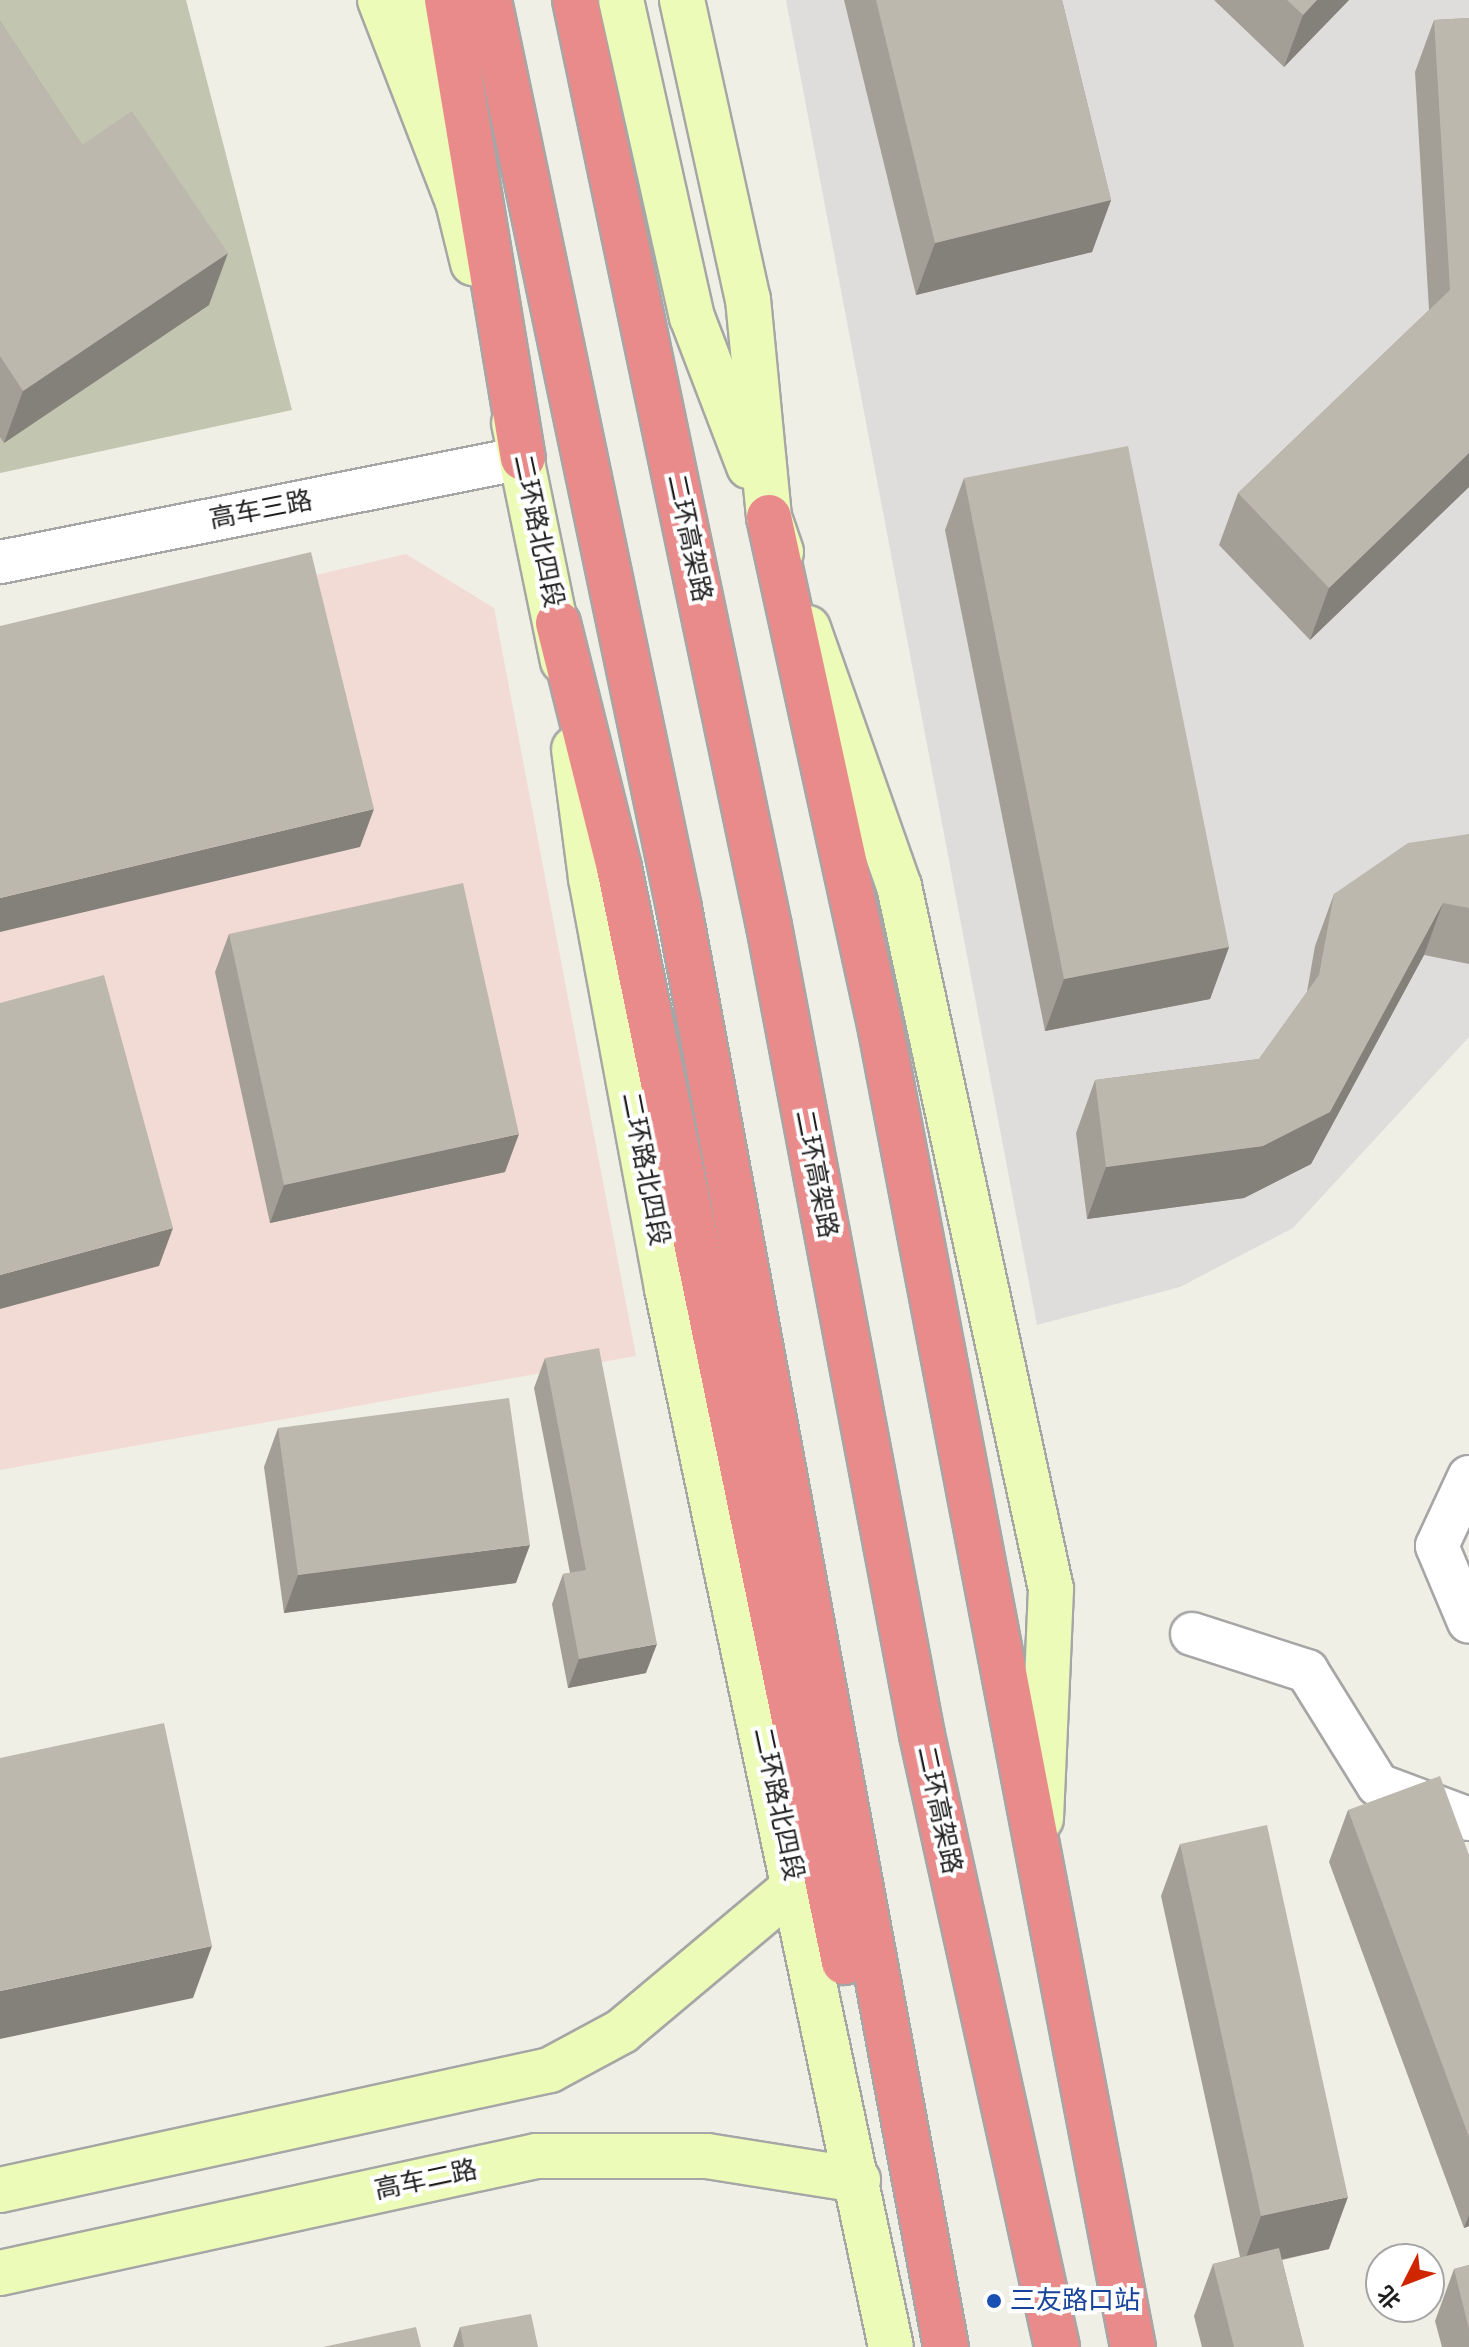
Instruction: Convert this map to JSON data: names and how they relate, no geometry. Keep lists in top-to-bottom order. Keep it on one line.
{"streets":{"highway":["二环高架路"],"main road":["二环路北四段","高车二路"],"street":["高车三路"]},"crossings":[["高车三路","二环路北四段"],["二环路北四段","高车二路"]],"places":["三友路口站"],"north":"bottom left"}
